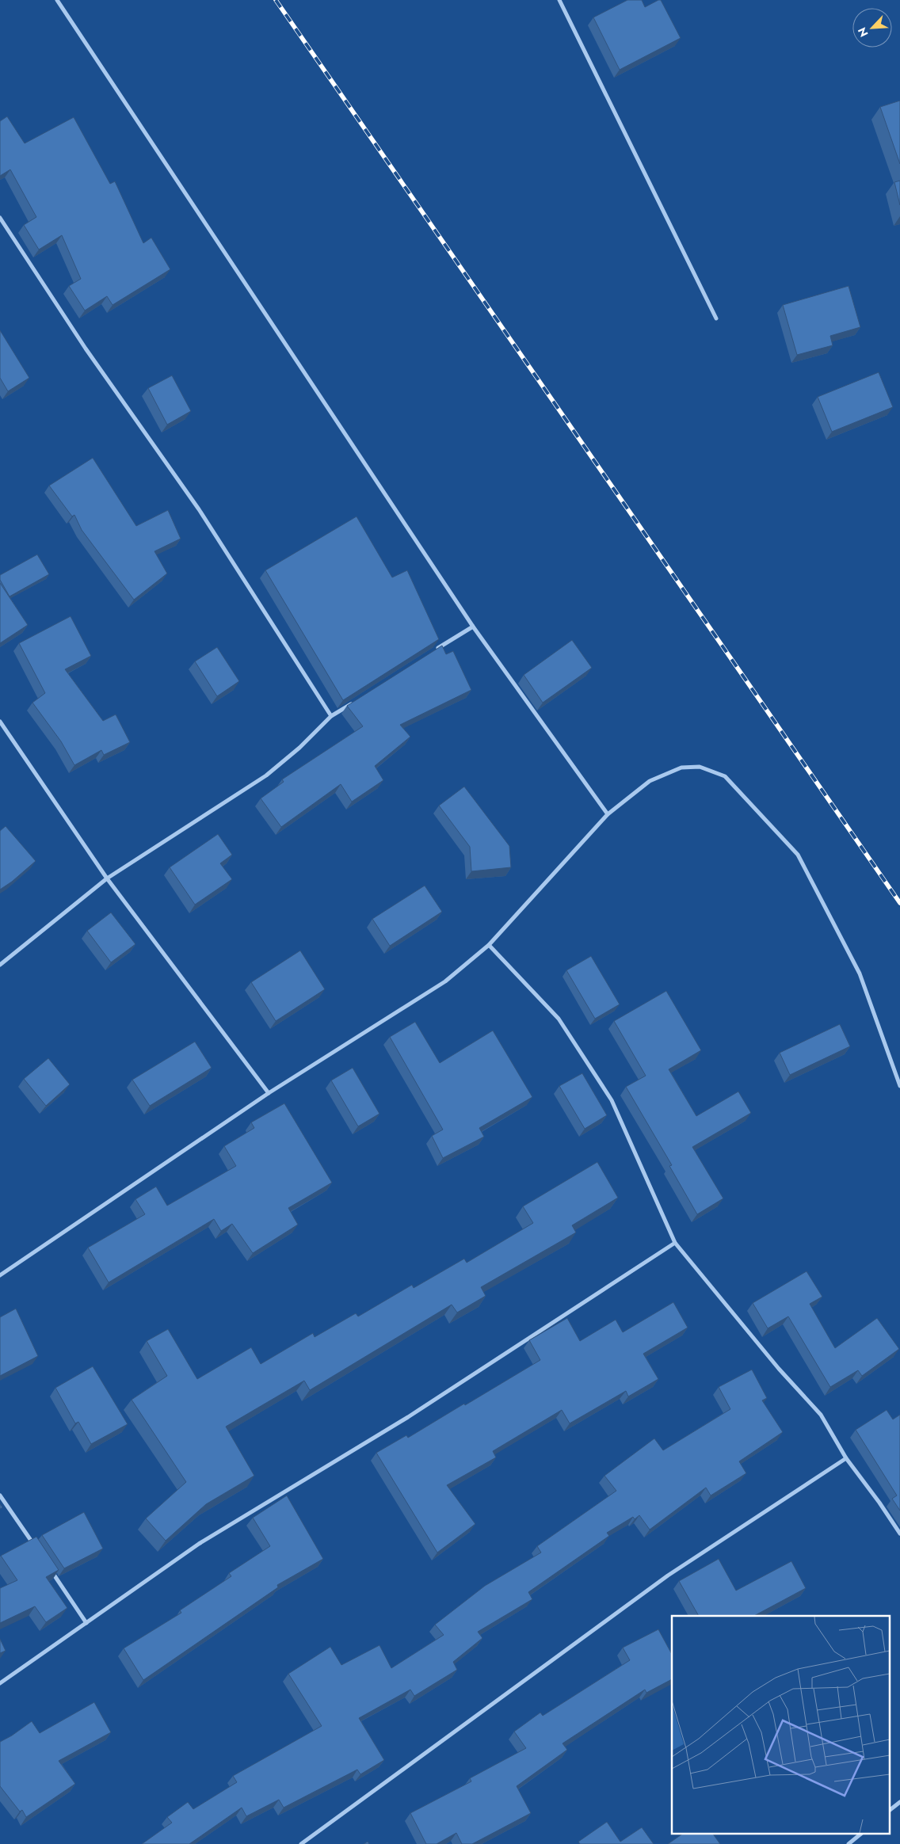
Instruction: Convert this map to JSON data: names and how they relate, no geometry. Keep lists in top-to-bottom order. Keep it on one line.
{"north":"bottom left"}
